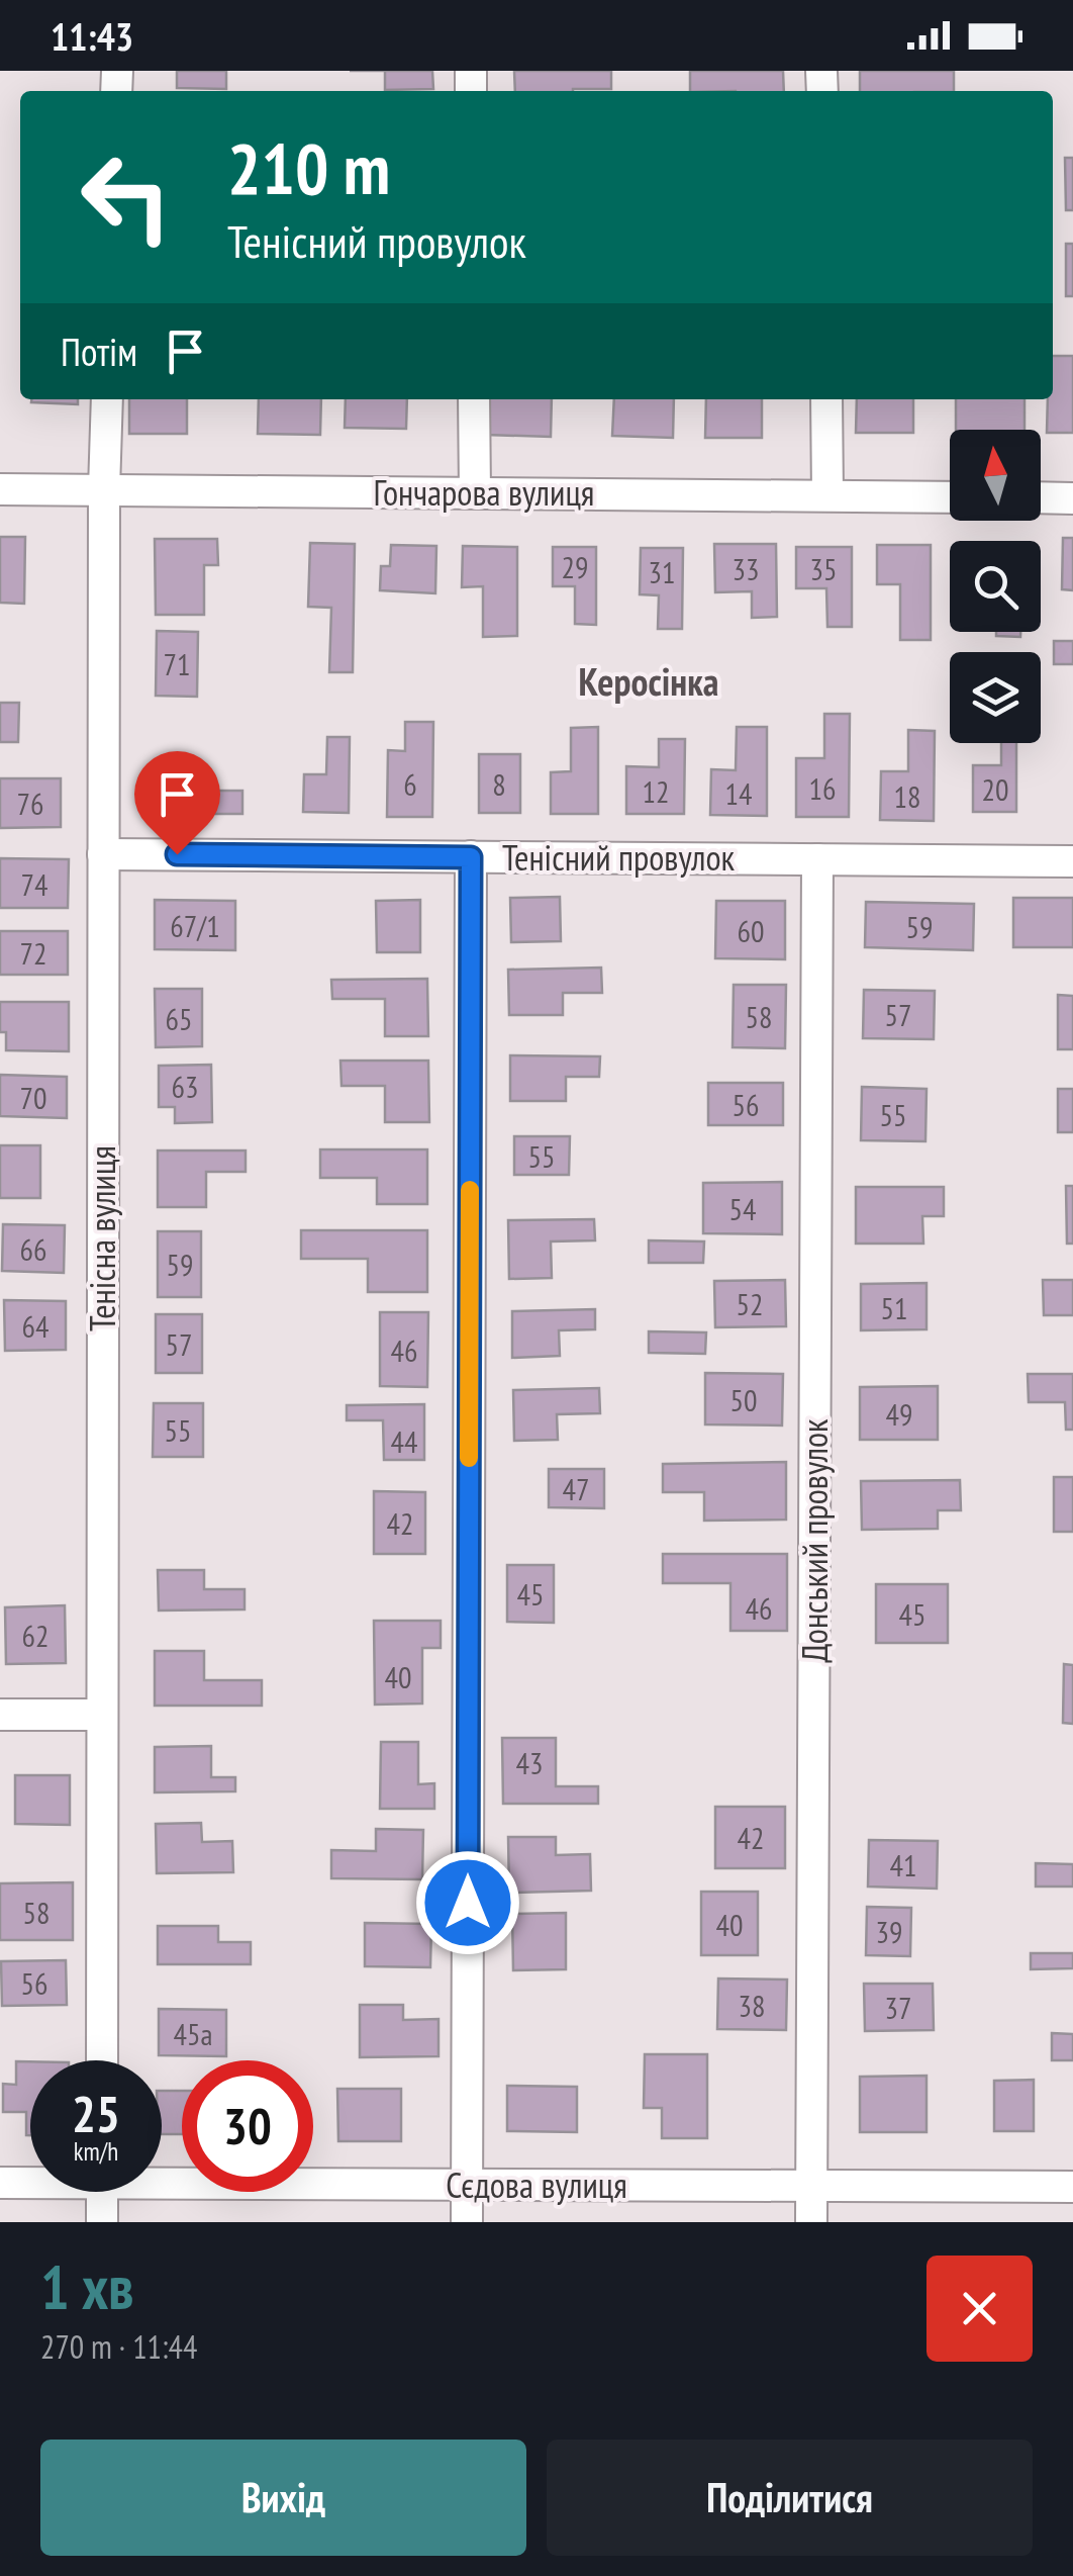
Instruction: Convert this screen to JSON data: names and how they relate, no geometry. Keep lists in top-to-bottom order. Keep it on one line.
{"streets":{"street":["Гончарова вулиця","Тенісний провулок","Тенісна вулиця","Донський провулок","Сєдова вулиця"]},"crossings":[["Гончарова вулиця","Тенісна вулиця"],["Тенісний провулок","Тенісна вулиця"],["Тенісний провулок","Донський провулок"],["Донський провулок","Сєдова вулиця"]],"districts":["Керосінка"],"house_numbers":["29","33","35","31","71","6","8","16","20","12","14","18","76","74","67/1","59","60","72","57","58","65","63","70","56","55","55","54","66","59","52","51","64","57","46","50","49","55","44","47","42","45","46","45","62","40","43","42","41","58","40","39","56","38","37","45а"],"north":"top","page":{"status":"11:43","turn":["210 m","Тенісний провулок"],"then":"Потім","speed":"25 km/h","limit":"30","heading":["1 хв","270 m · 11:44"],"buttons":["Вихід","Поділитися"]}}
